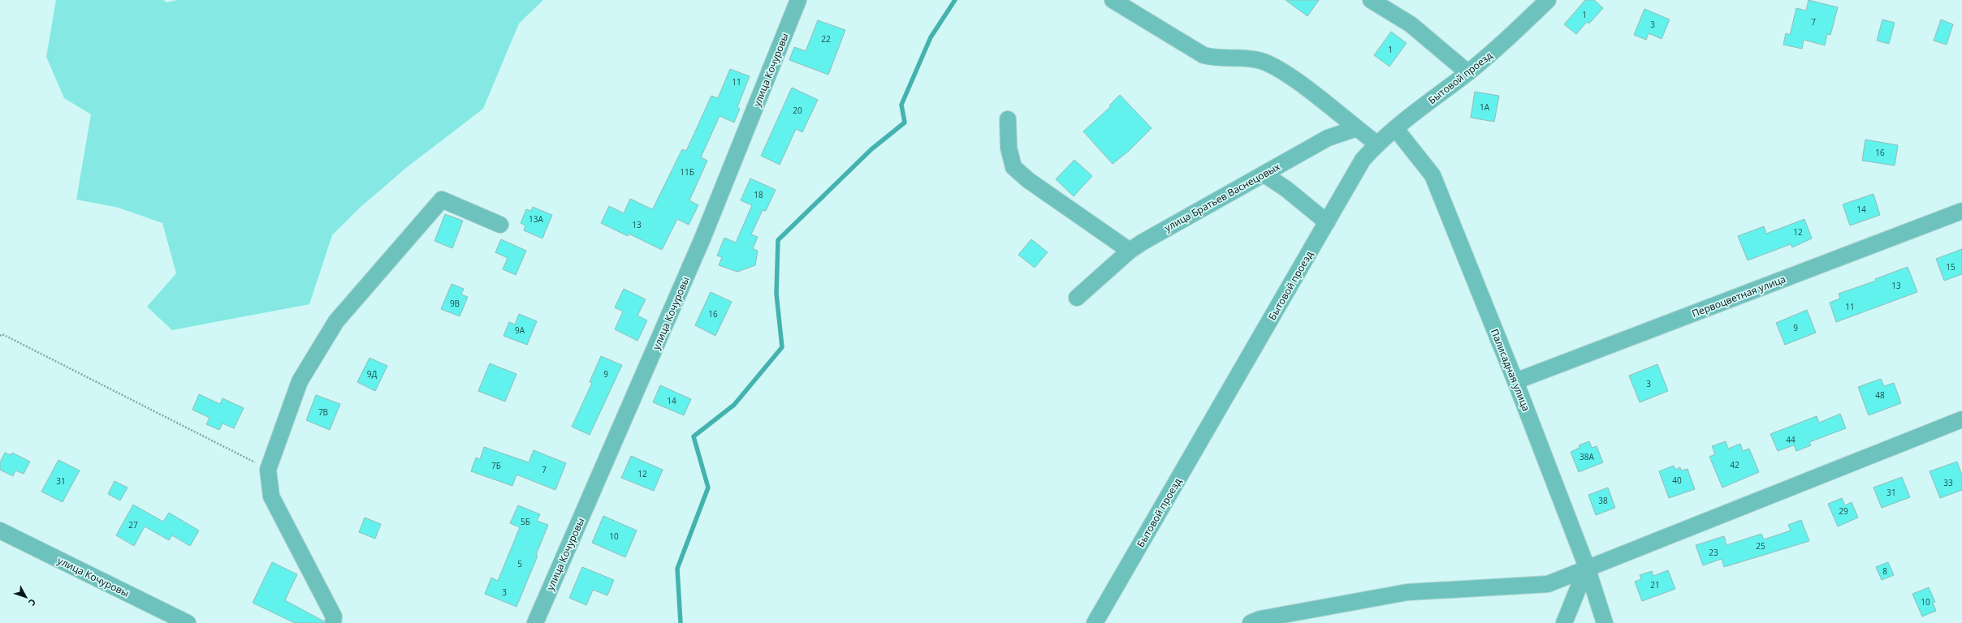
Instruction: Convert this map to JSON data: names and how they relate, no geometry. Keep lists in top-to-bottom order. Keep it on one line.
{"streets":{"street":["улица Кочуровы","Бытовой проезд","улица Братьев Васнецовых","Первоцветная улица","Палисадная улица"]},"crossings":[["Бытовой проезд","Палисадная улица"],["Первоцветная улица","Палисадная улица"]],"house_numbers":["1","7","3","22","1","11","1А","20","16","11Б","18","14","13А","13","12","15","13","9В","11","16","9","9А","9Д","9","3","48","14","7В","44","38А","42","7Б","7","12","40","31","33","31","38","29","5Б","27","10","25","23","5","8","21","3","10"],"north":"bottom right"}
